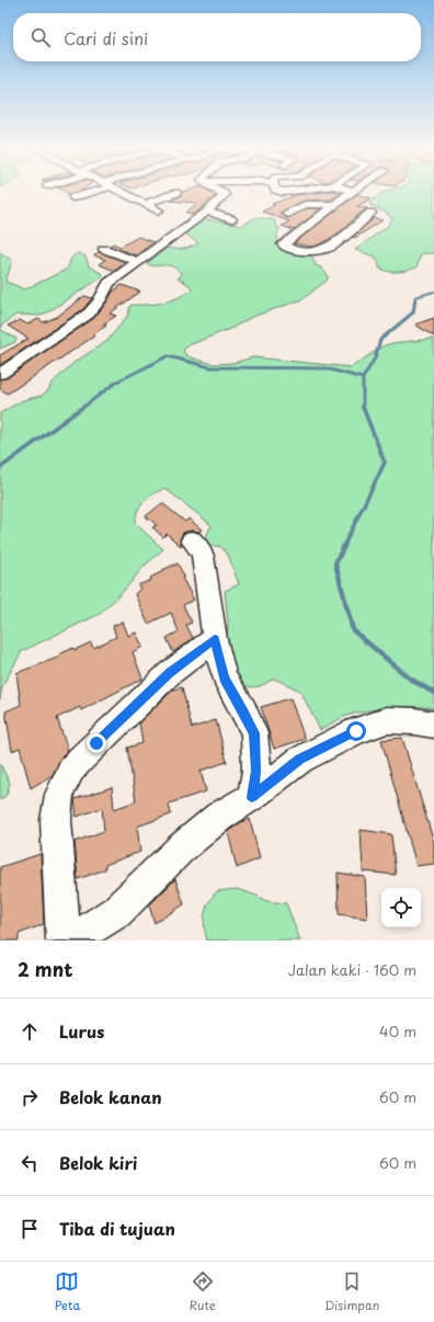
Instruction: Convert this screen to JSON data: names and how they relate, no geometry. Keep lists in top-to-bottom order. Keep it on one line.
{"page":{"search":"Cari di sini","heading":["2 mnt","Jalan kaki · 160 m"],"list":[["Lurus","40 m"],["Belok kanan","60 m"],["Belok kiri","60 m"],"Tiba di tujuan"],"nav":["Peta","Rute","Disimpan"]}}
